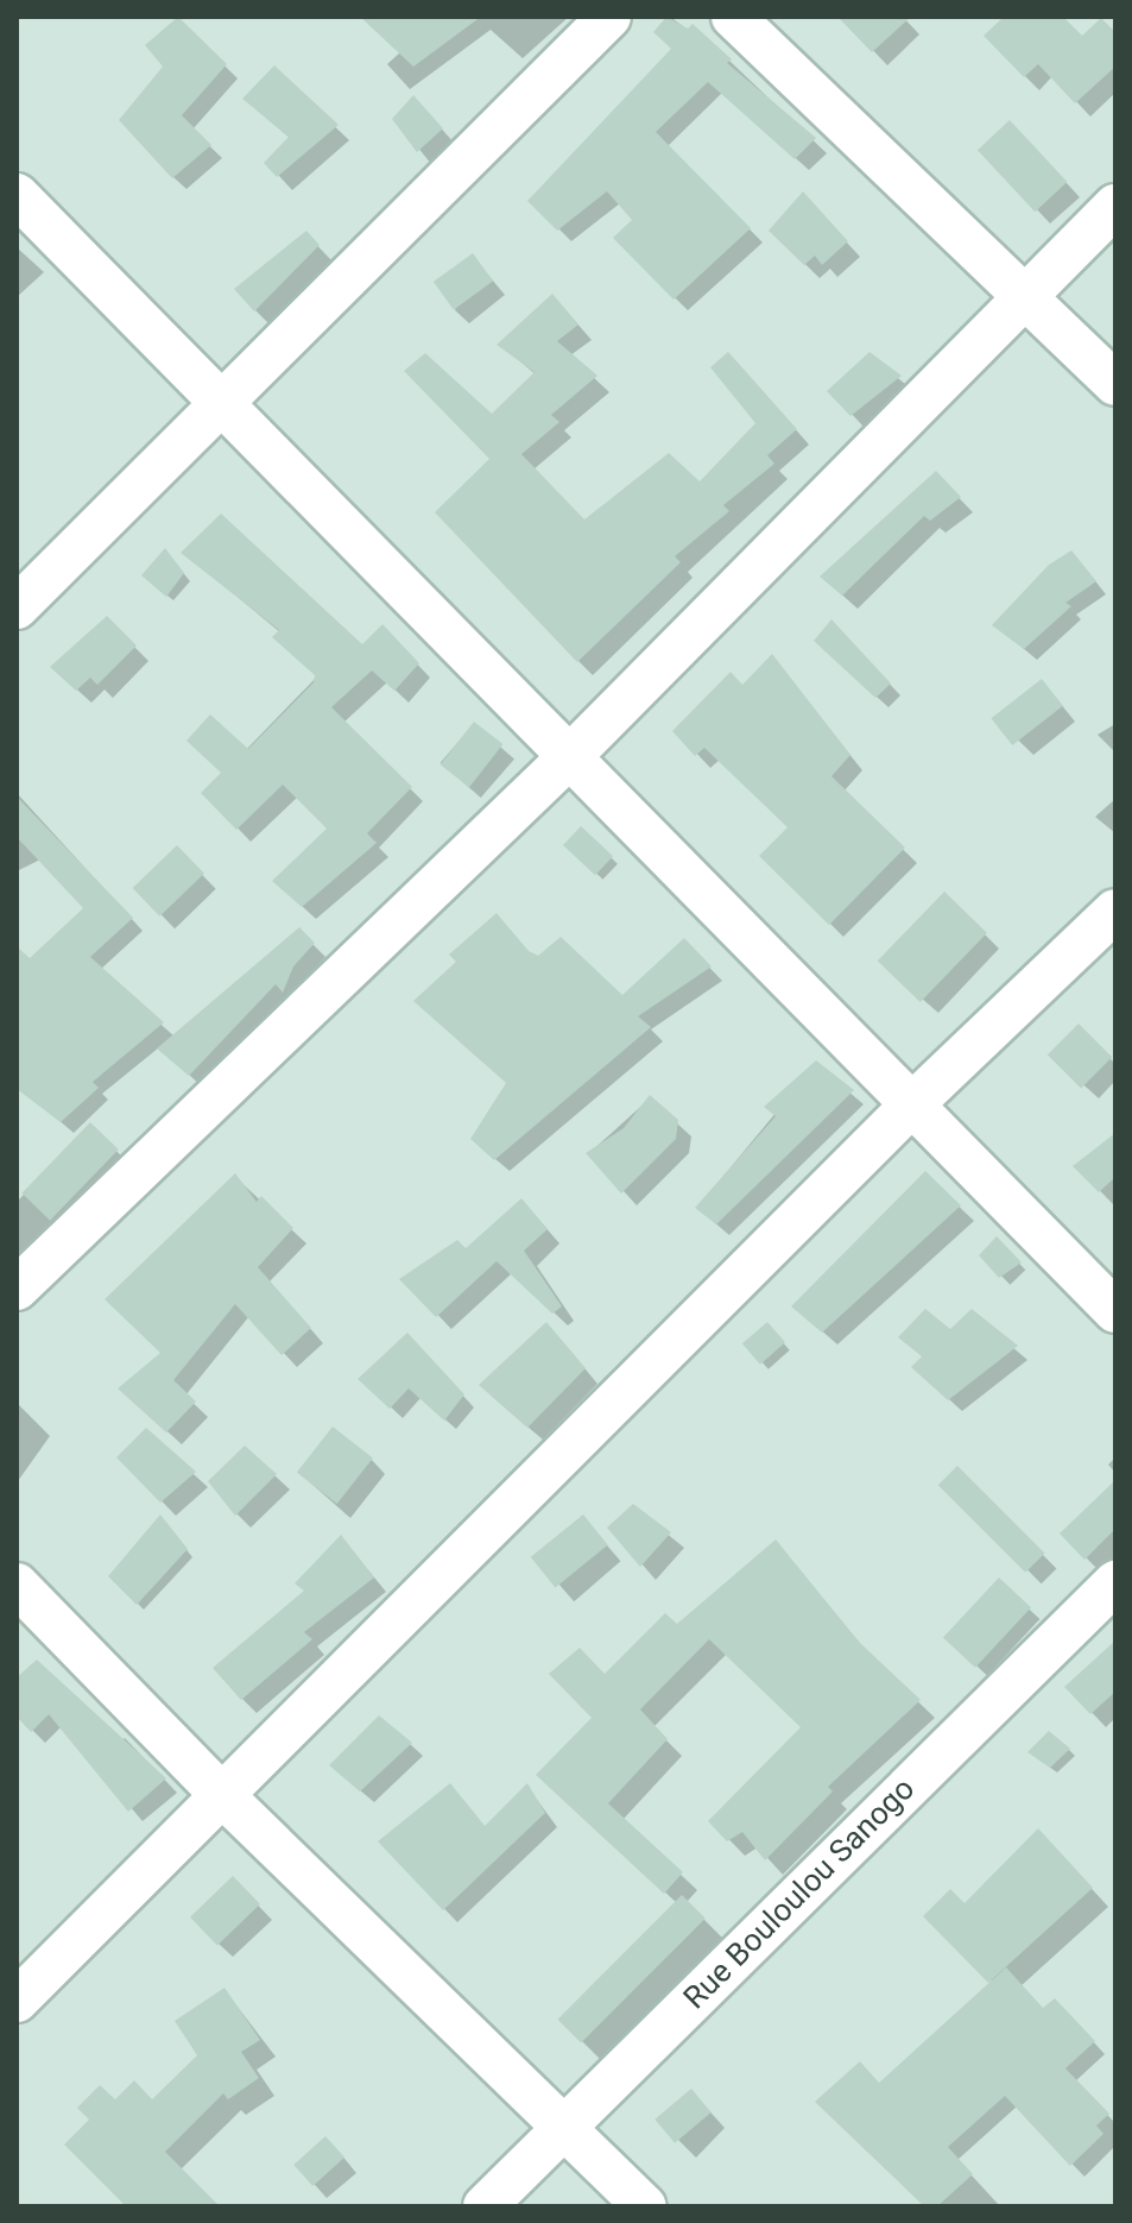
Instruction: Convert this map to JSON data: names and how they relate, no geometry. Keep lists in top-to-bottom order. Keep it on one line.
{"streets":{"street":["Rue Bouloulou Sanogo"]}}
